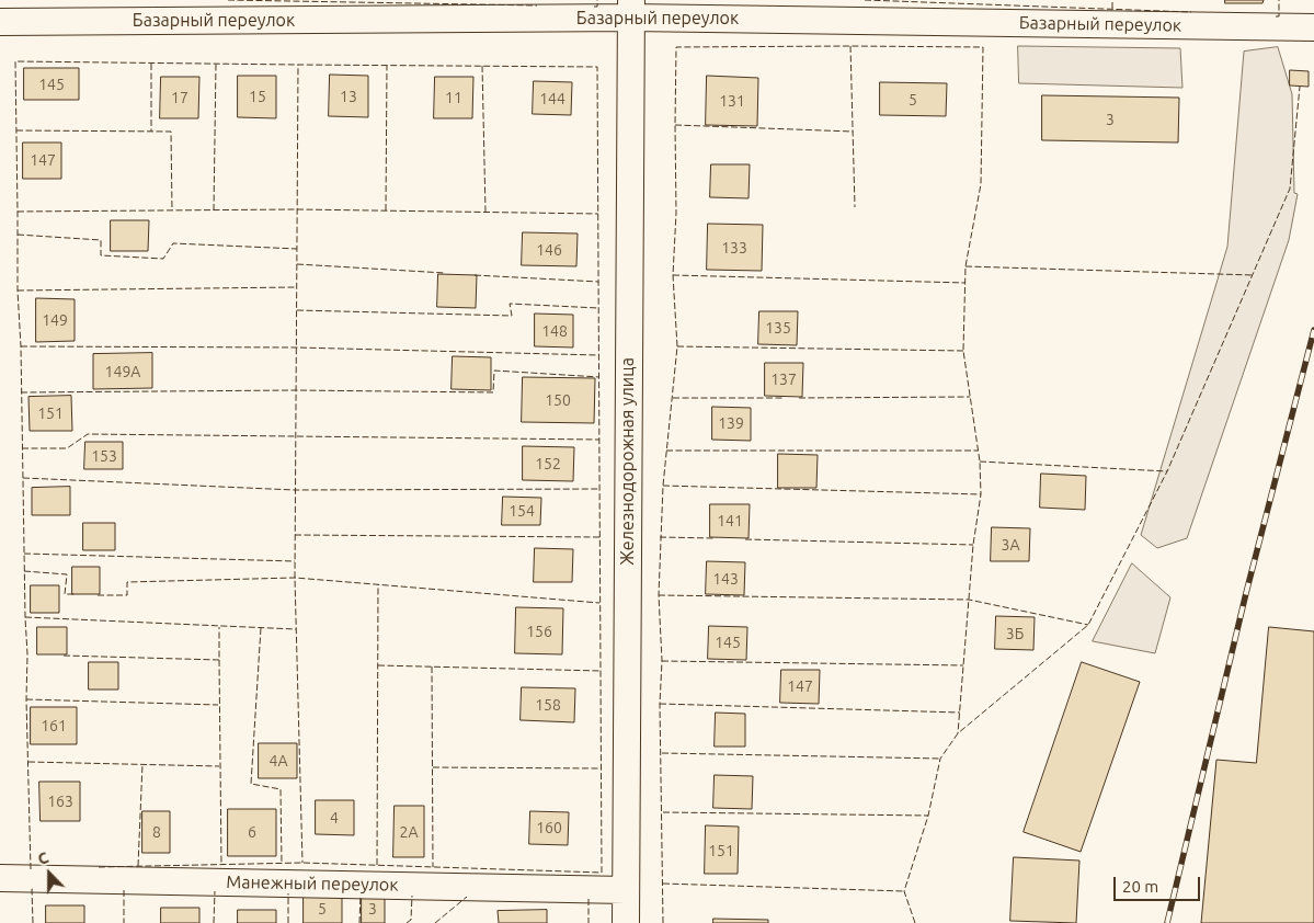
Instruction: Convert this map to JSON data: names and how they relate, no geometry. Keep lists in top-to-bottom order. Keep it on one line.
{"streets":{"street":["Базарный переулок","Железнодорожная улица","Манежный переулок"]},"crossings":[["Базарный переулок","Железнодорожная улица"],["Железнодорожная улица","Манежный переулок"]],"house_numbers":["145","15","13","17","11","144","5","131","3","147","133","146","149","135","148","149А","137","150","151","139","153","152","154","141","3А","143","156","3Б","145","147","158","161","4А","163","4","160","8","6","2А","151","5","3"],"scale_bar":"20 m","north":"top"}
